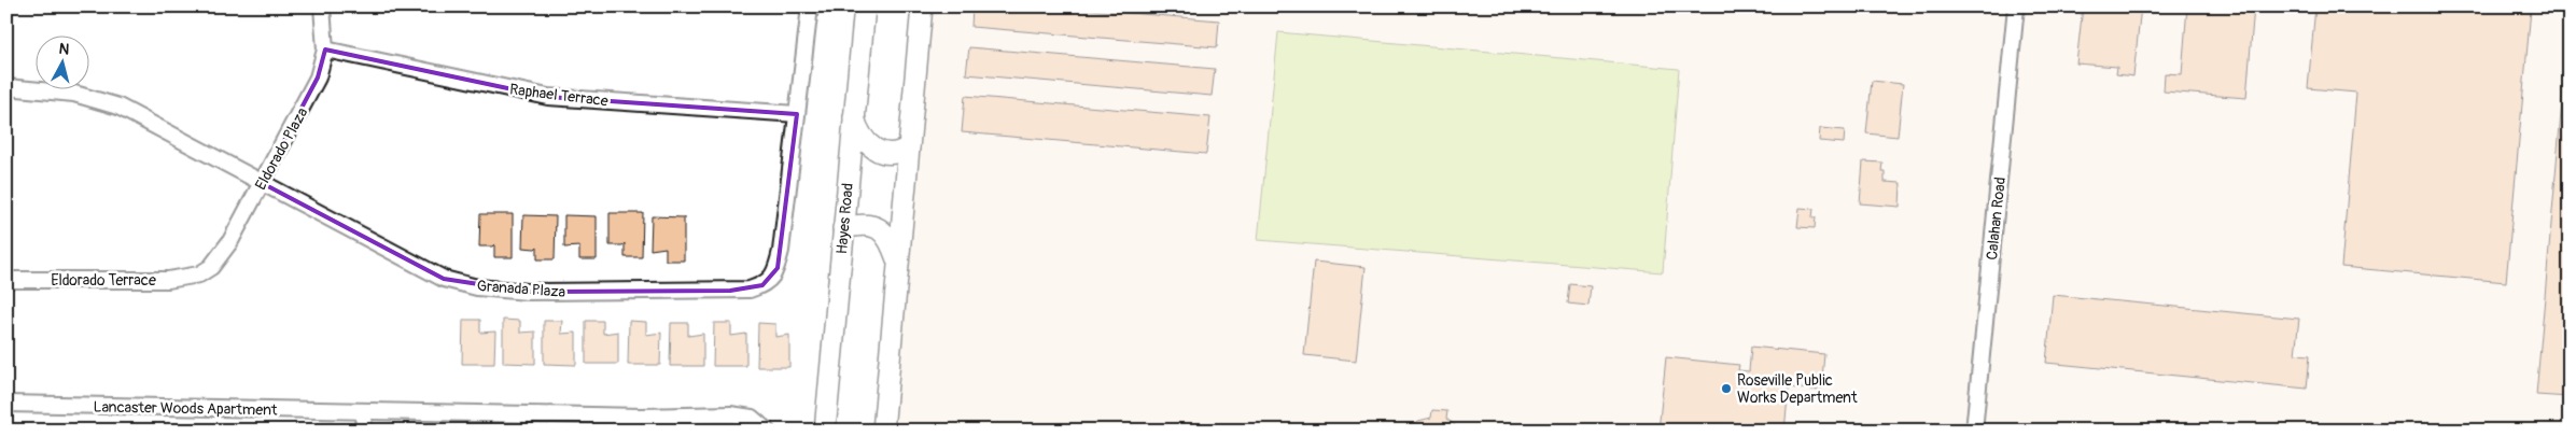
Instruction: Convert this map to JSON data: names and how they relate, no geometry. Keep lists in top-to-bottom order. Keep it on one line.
{"streets":{"street":["Raphael Terrace","Eldorado Plaza","Hayes Road","Calahan Road","Eldorado Terrace","Granada Plaza","Lancaster Woods Apartment"]},"crossings":[["Raphael Terrace","Eldorado Plaza"],["Raphael Terrace","Granada Plaza"],["Eldorado Plaza","Eldorado Terrace"],["Eldorado Plaza","Granada Plaza"]],"places":["Roseville Public Works Department"],"north":"top"}
